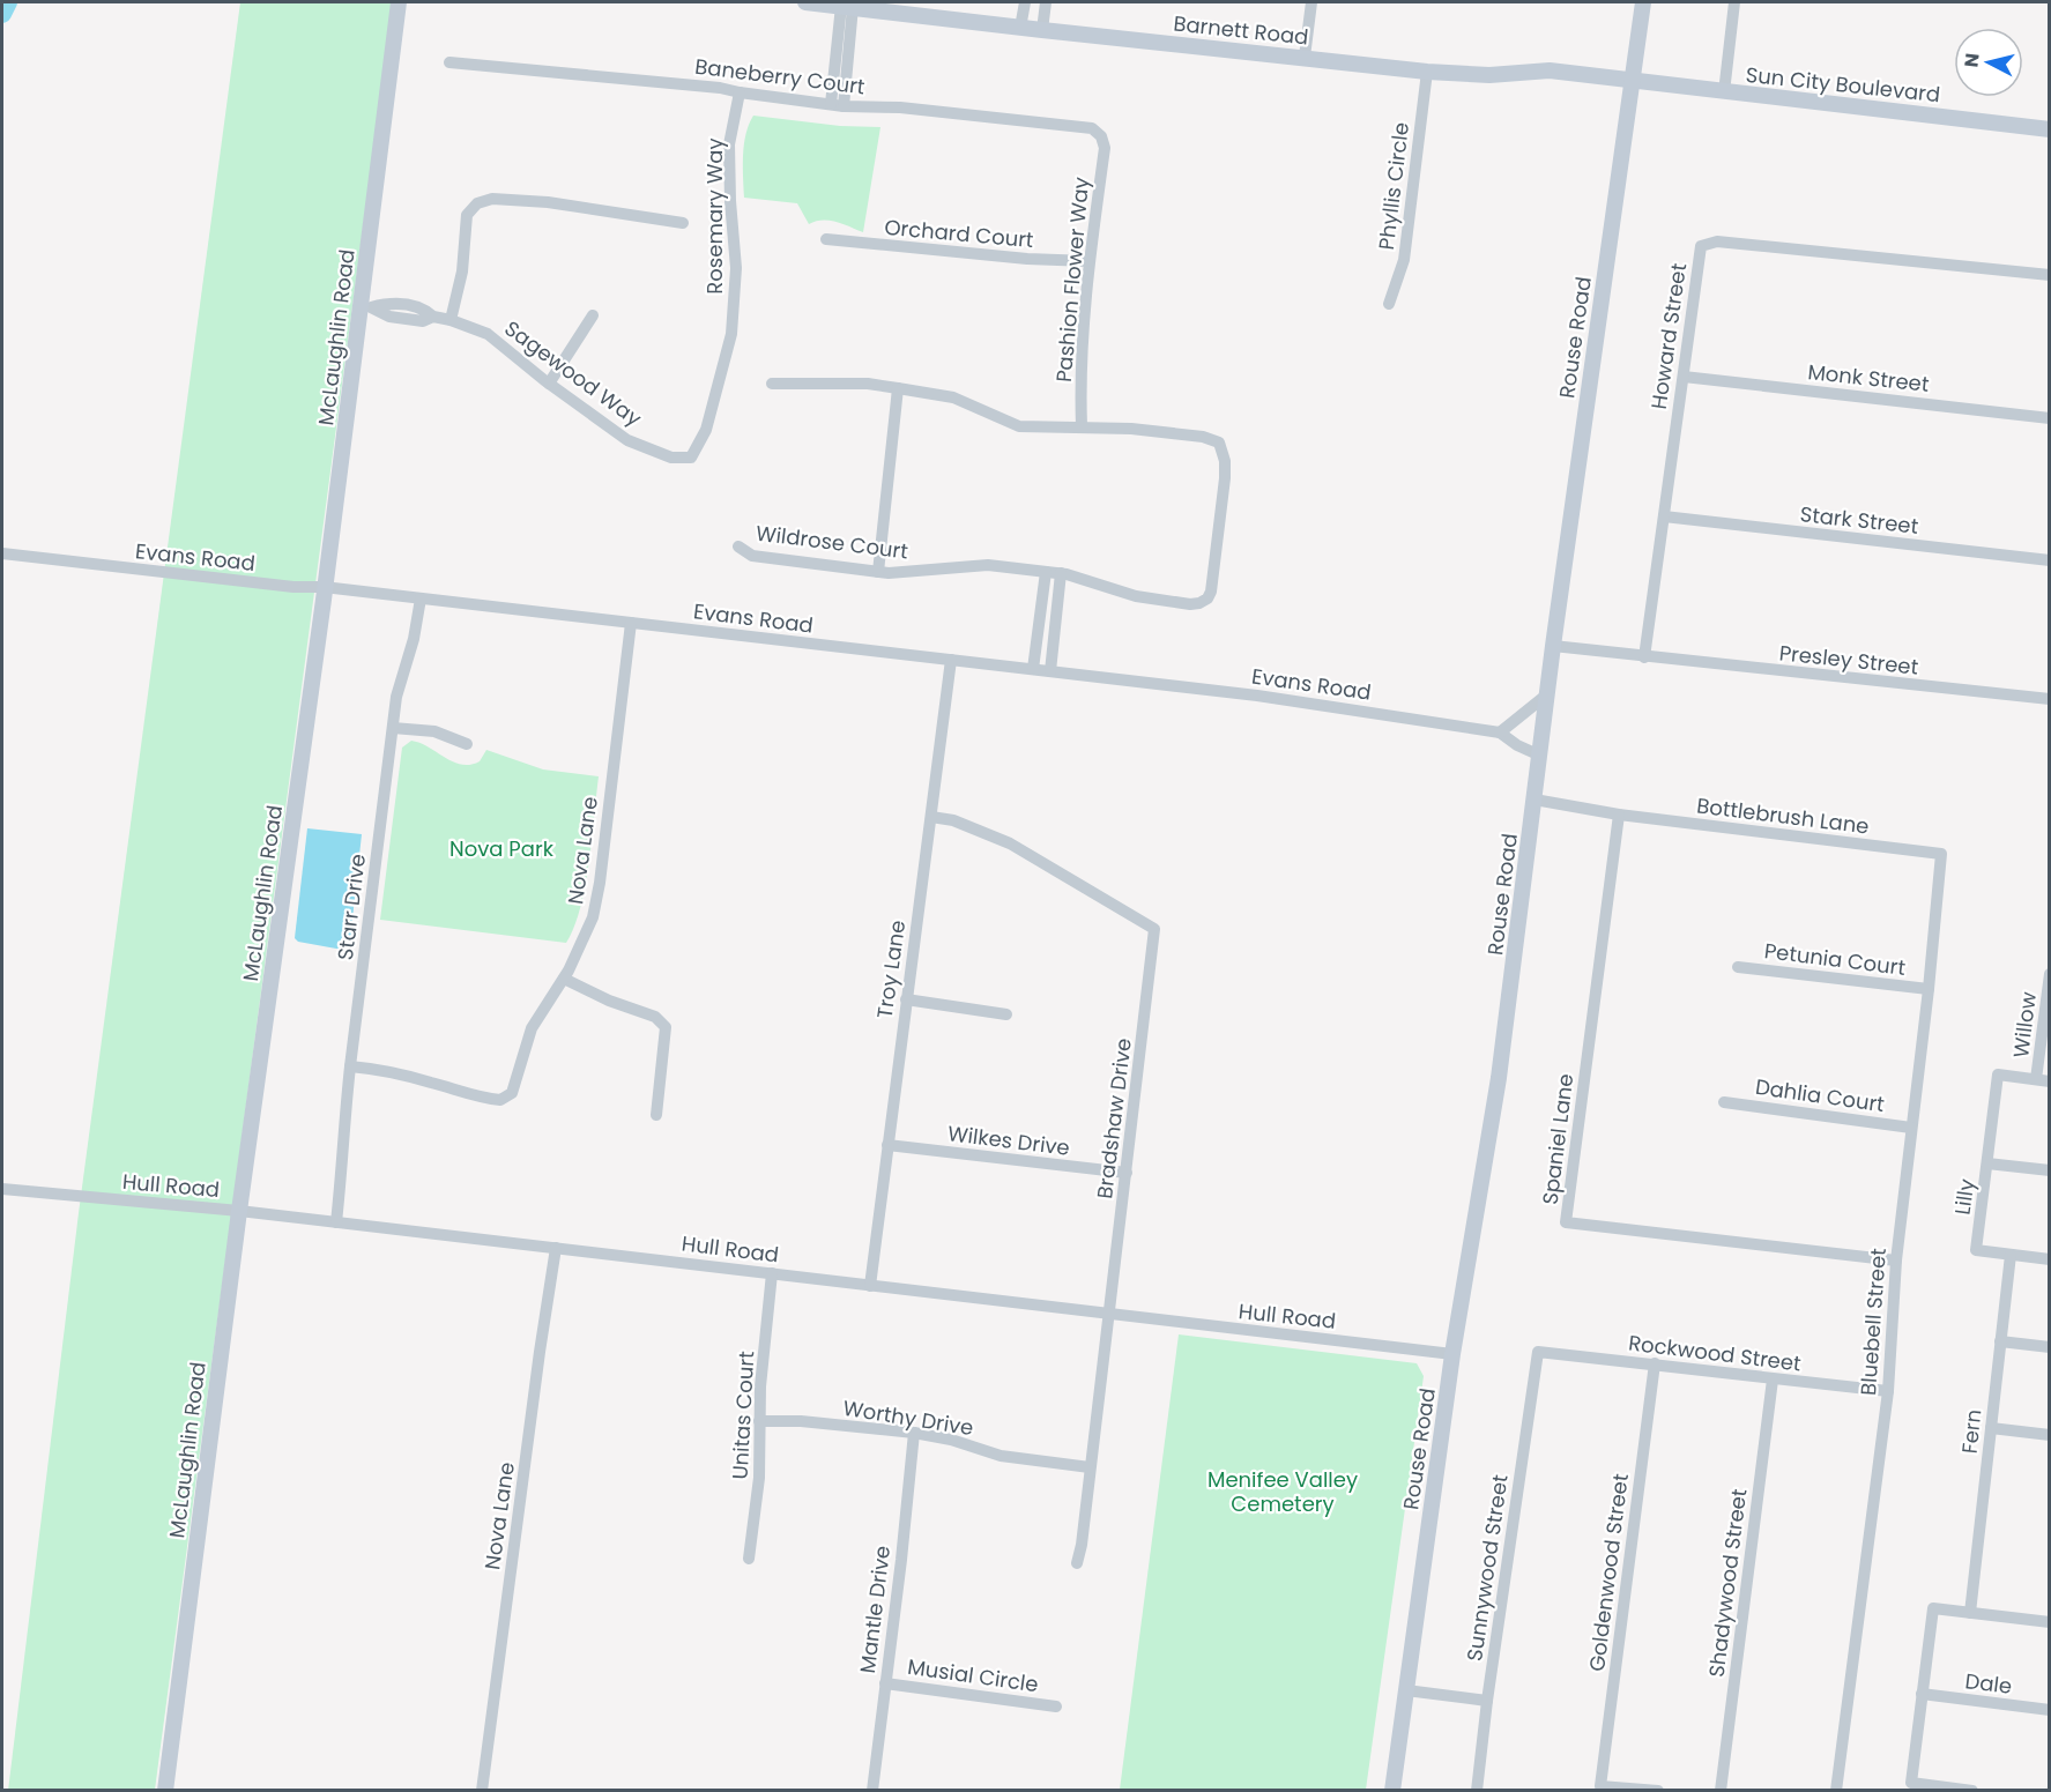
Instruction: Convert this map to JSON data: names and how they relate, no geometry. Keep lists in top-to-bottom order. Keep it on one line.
{"streets":{"street":["Barnett Road","Baneberry Court","Sun City Boulevard","Phyllis Circle","Rosemary Way","Orchard Court","Pashion Flower Way","Howard Street","McLaughlin Road","Rouse Road","Sagewood Way","Monk Street","Stark Street","Wildrose Court","Evans Road","Presley Street","Bottlebrush Lane","Nova Lane","Starr Drive","Petunia Court","Troy Lane","Willow","Dahlia Court","Bradshaw Drive","Spaniel Lane","Wilkes Drive","Hull Road","Lilly","Bluebell Street","Rockwood Street","Unitas Court","Worthy Drive","Fern","Sunnywood Street","Goldenwood Street","Shadywood Street","Mantle Drive","Musial Circle","Dale"]},"crossings":[["Barnett Road","Sun City Boulevard"],["Barnett Road","Phyllis Circle"],["Barnett Road","Rouse Road"],["Baneberry Court","Rosemary Way"],["Baneberry Court","Pashion Flower Way"],["Sun City Boulevard","Rouse Road"],["Rosemary Way","Sagewood Way"],["Orchard Court","Pashion Flower Way"],["Pashion Flower Way","Wildrose Court"],["Howard Street","Monk Street"],["Howard Street","Stark Street"],["Howard Street","Presley Street"],["McLaughlin Road","Sagewood Way"],["McLaughlin Road","Evans Road"],["McLaughlin Road","Hull Road"],["Rouse Road","Evans Road"],["Rouse Road","Presley Street"],["Rouse Road","Bottlebrush Lane"],["Rouse Road","Hull Road"],["Evans Road","Nova Lane"],["Evans Road","Starr Drive"],["Evans Road","Troy Lane"],["Bottlebrush Lane","Spaniel Lane"],["Bottlebrush Lane","Bluebell Street"],["Nova Lane","Starr Drive"],["Nova Lane","Hull Road"],["Starr Drive","Hull Road"],["Petunia Court","Bluebell Street"],["Troy Lane","Bradshaw Drive"],["Troy Lane","Wilkes Drive"],["Troy Lane","Hull Road"],["Willow","Lilly"],["Dahlia Court","Bluebell Street"],["Bradshaw Drive","Wilkes Drive"],["Bradshaw Drive","Hull Road"],["Bradshaw Drive","Worthy Drive"],["Spaniel Lane","Bluebell Street"],["Hull Road","Unitas Court"],["Lilly","Fern"],["Bluebell Street","Rockwood Street"],["Rockwood Street","Sunnywood Street"],["Rockwood Street","Goldenwood Street"],["Rockwood Street","Shadywood Street"],["Unitas Court","Worthy Drive"],["Worthy Drive","Mantle Drive"],["Mantle Drive","Musial Circle"]],"parks":["Nova Park","Menifee Valley Cemetery"],"north":"left"}
